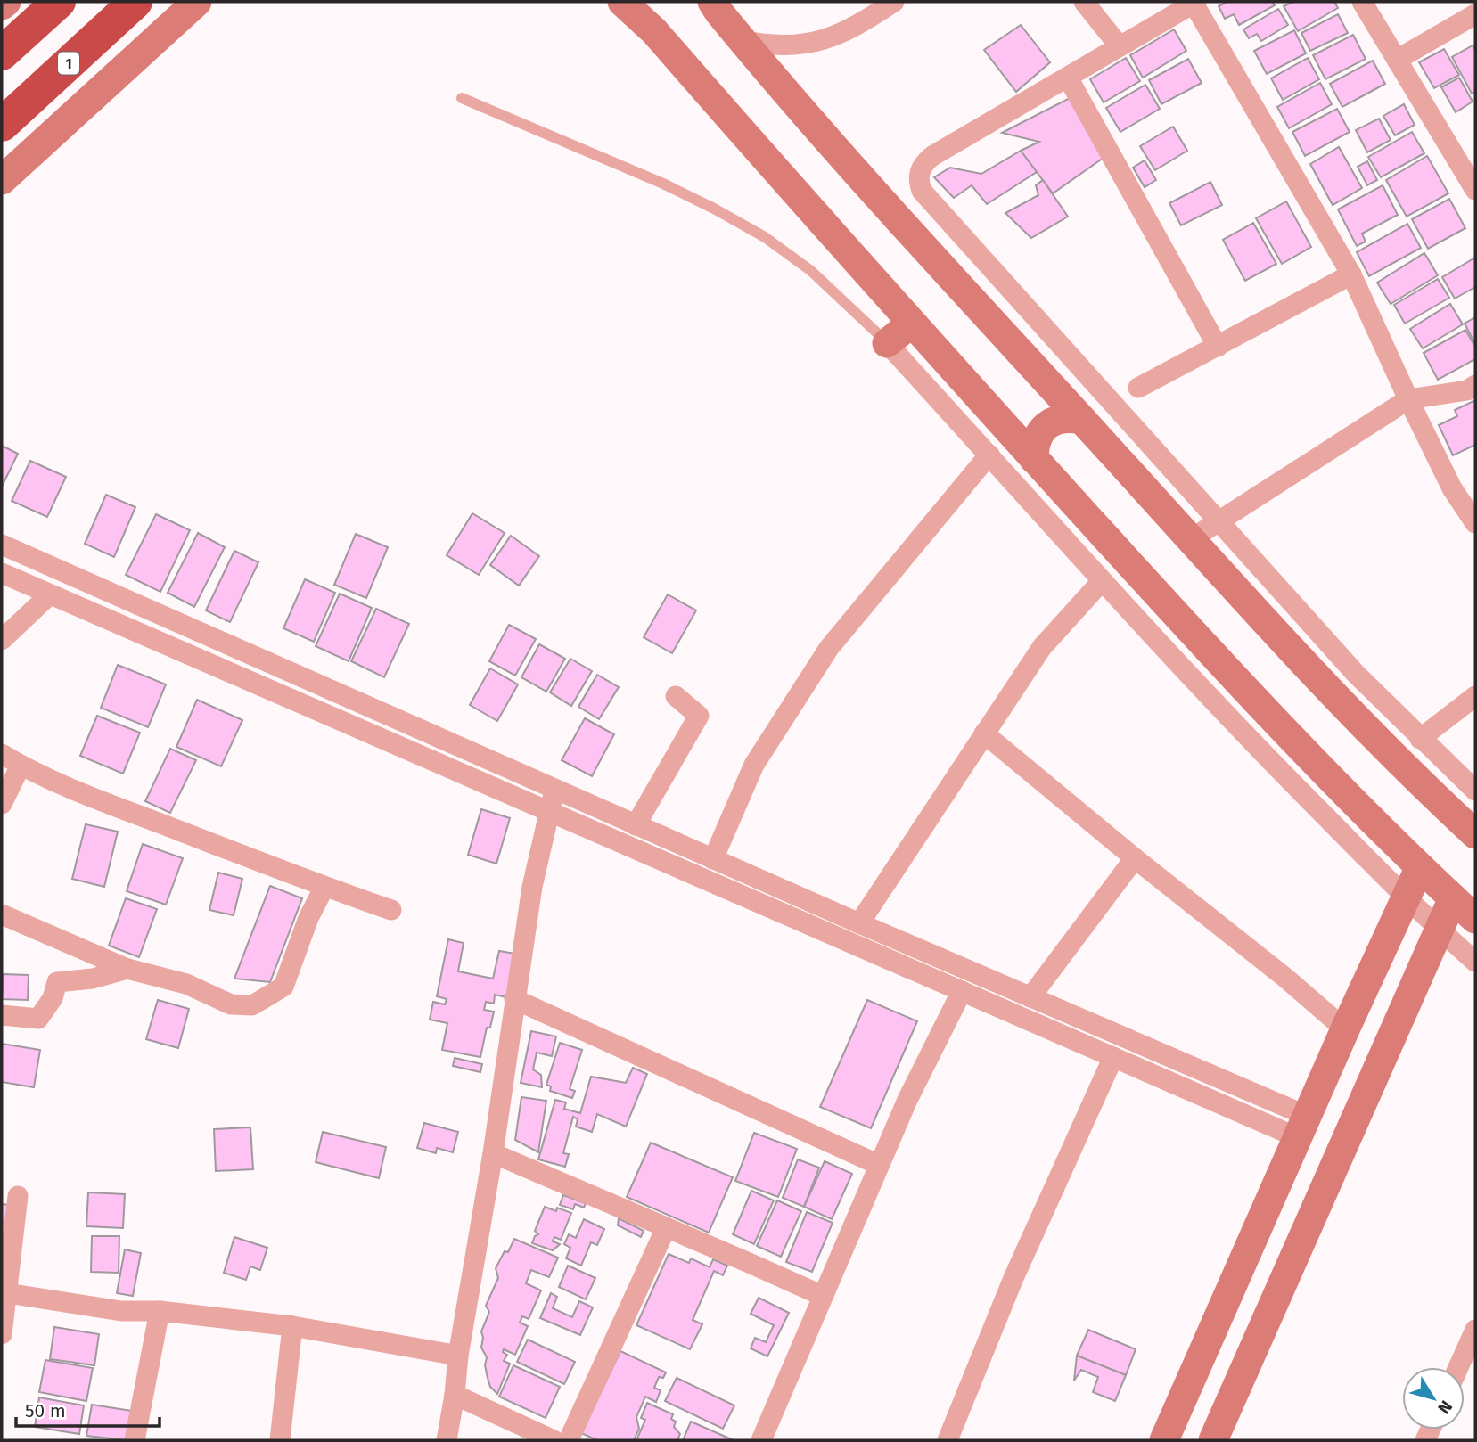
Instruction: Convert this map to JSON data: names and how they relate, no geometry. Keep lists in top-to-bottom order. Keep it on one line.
{"streets":{"highway":["1"]},"scale_bar":"50 m","north":"bottom right"}
